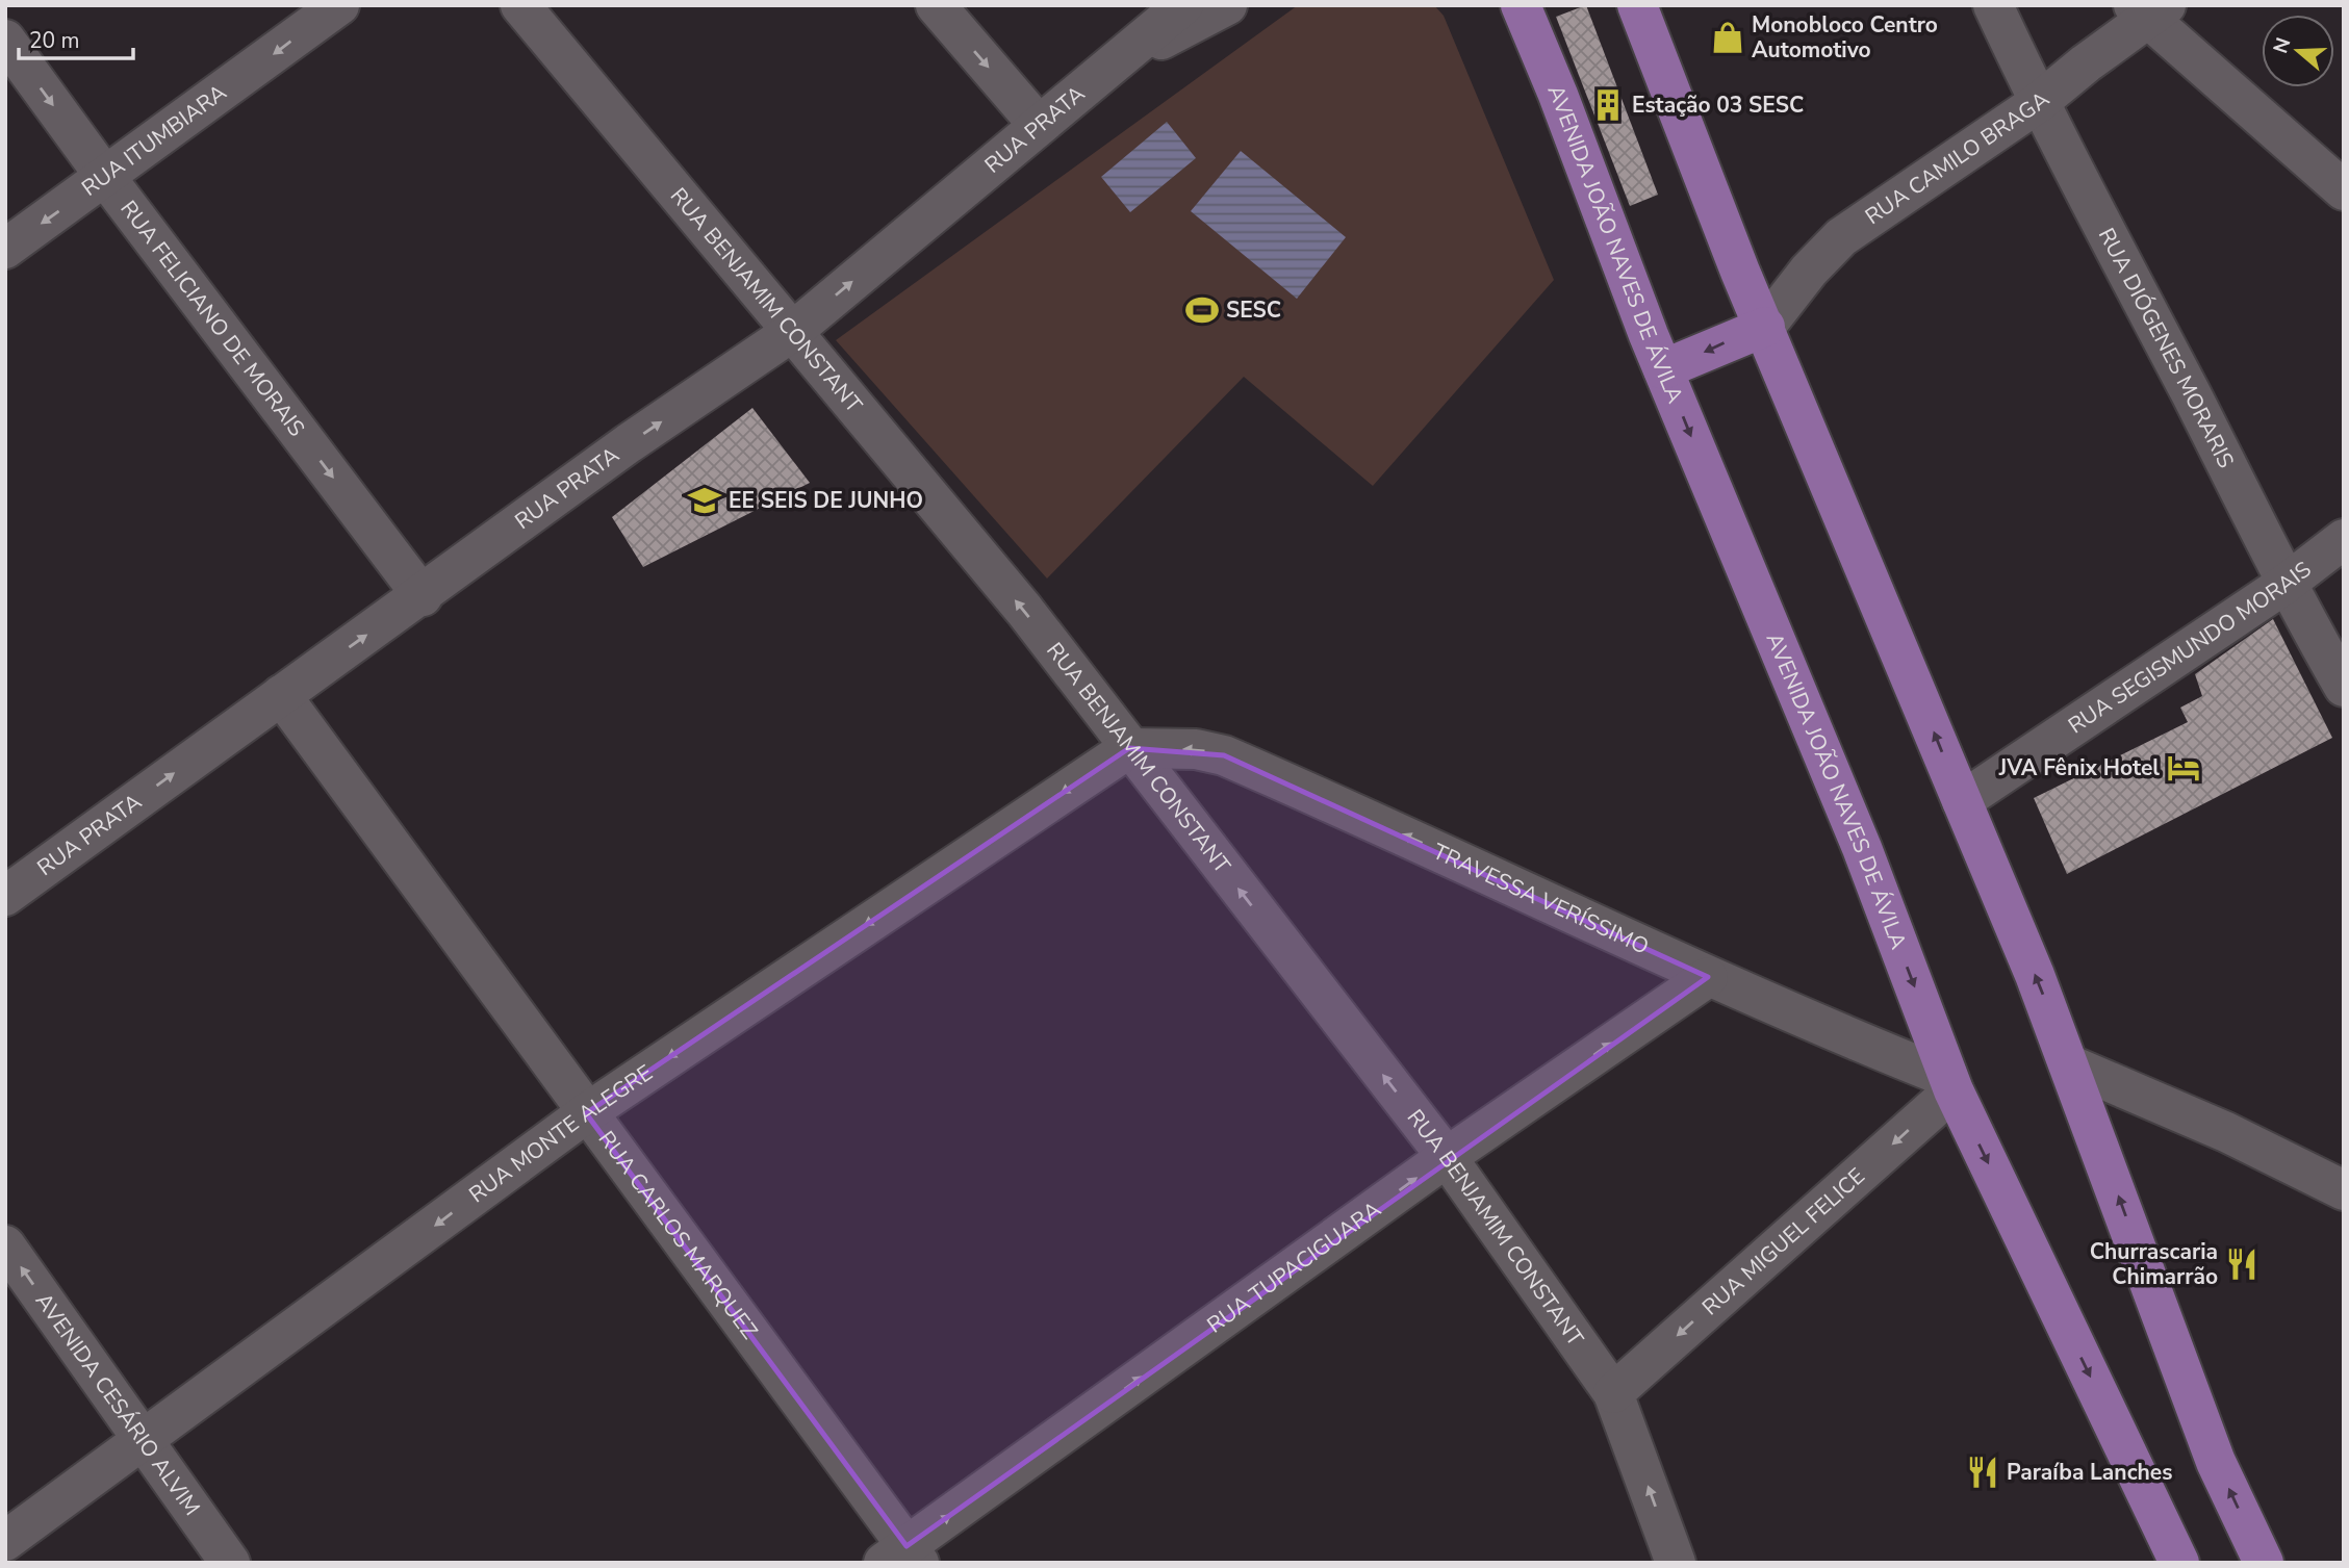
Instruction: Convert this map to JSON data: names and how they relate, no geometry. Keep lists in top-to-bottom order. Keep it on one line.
{"streets":{"main road":["AVENIDA JOÃO NAVES DE ÁVILA"],"street":["RUA PRATA","RUA ITUMBIARA","RUA CAMILO BRAGA","RUA BENJAMIM CONSTANT","RUA FELICIANO DE MORAIS","RUA DIÓGENES MORARIS","RUA SEGISMUNDO MORAIS","TRAVESSA VERÍSSIMO","RUA MONTE ALEGRE","RUA CARLOS MARQUEZ","RUA MIGUEL FELICE","RUA TUPACIGUARA","AVENIDA CESÁRIO ALVIM"]},"crossings":[["RUA PRATA","RUA BENJAMIM CONSTANT"],["RUA PRATA","RUA FELICIANO DE MORAIS"],["RUA PRATA","RUA CARLOS MARQUEZ"],["RUA ITUMBIARA","RUA FELICIANO DE MORAIS"],["RUA CAMILO BRAGA","RUA DIÓGENES MORARIS"],["AVENIDA JOÃO NAVES DE ÁVILA","TRAVESSA VERÍSSIMO"],["AVENIDA JOÃO NAVES DE ÁVILA","RUA MIGUEL FELICE"],["RUA BENJAMIM CONSTANT","TRAVESSA VERÍSSIMO"],["RUA BENJAMIM CONSTANT","RUA MONTE ALEGRE"],["RUA BENJAMIM CONSTANT","RUA MIGUEL FELICE"],["RUA BENJAMIM CONSTANT","RUA TUPACIGUARA"],["RUA DIÓGENES MORARIS","RUA SEGISMUNDO MORAIS"],["TRAVESSA VERÍSSIMO","RUA MONTE ALEGRE"],["TRAVESSA VERÍSSIMO","RUA MIGUEL FELICE"],["TRAVESSA VERÍSSIMO","RUA TUPACIGUARA"],["RUA MONTE ALEGRE","RUA CARLOS MARQUEZ"],["RUA MONTE ALEGRE","AVENIDA CESÁRIO ALVIM"],["RUA CARLOS MARQUEZ","RUA TUPACIGUARA"]],"one_way":["RUA PRATA","RUA ITUMBIARA","RUA BENJAMIM CONSTANT","RUA FELICIANO DE MORAIS","TRAVESSA VERÍSSIMO","RUA MONTE ALEGRE","RUA MIGUEL FELICE","RUA TUPACIGUARA","AVENIDA CESÁRIO ALVIM"],"places":{"shop":["Monobloco Centro Automotivo"],"building":["Estação 03 SESC"],"sports":["SESC"],"school or university":["EE SEIS DE JUNHO"],"hotel":["JVA Fênix Hotel"],"restaurant":["Churrascaria Chimarrão","Paraíba Lanches"]},"scale_bar":"20 m","north":"left"}
